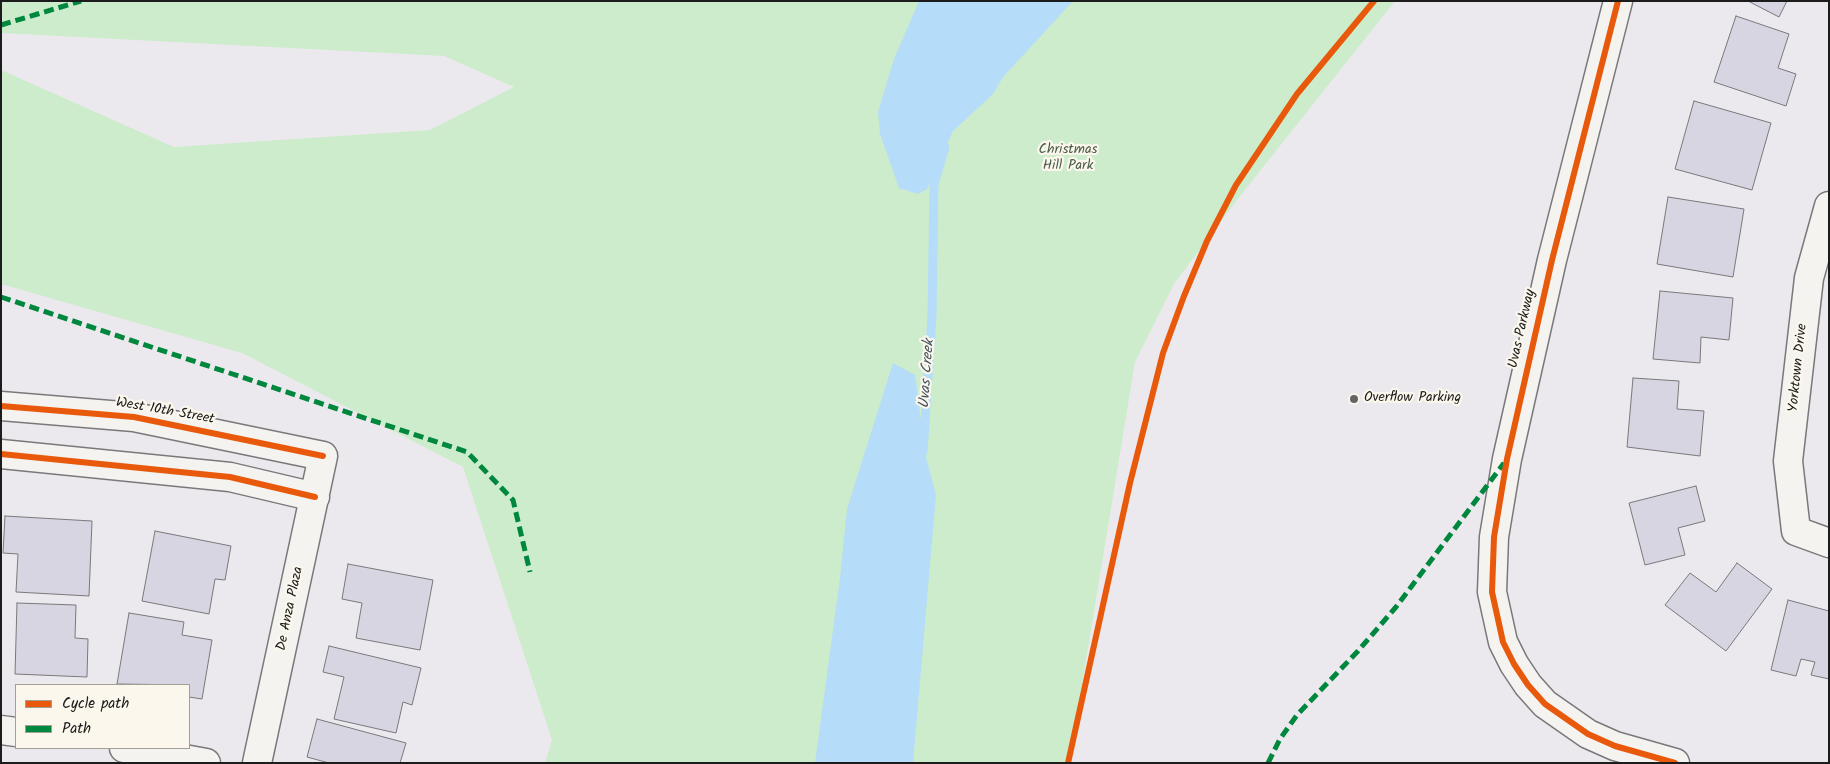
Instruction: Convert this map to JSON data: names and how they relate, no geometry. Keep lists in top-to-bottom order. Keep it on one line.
{"streets":{"street":["Uvas Parkway","Yorktown Drive","West 10th Street","De Anza Plaza"]},"crossings":[["West 10th Street","De Anza Plaza"]],"water":["Uvas Creek"],"parks":["Christmas Hill Park"],"places":["Overflow Parking"],"legend":["Cycle path","Path"]}
